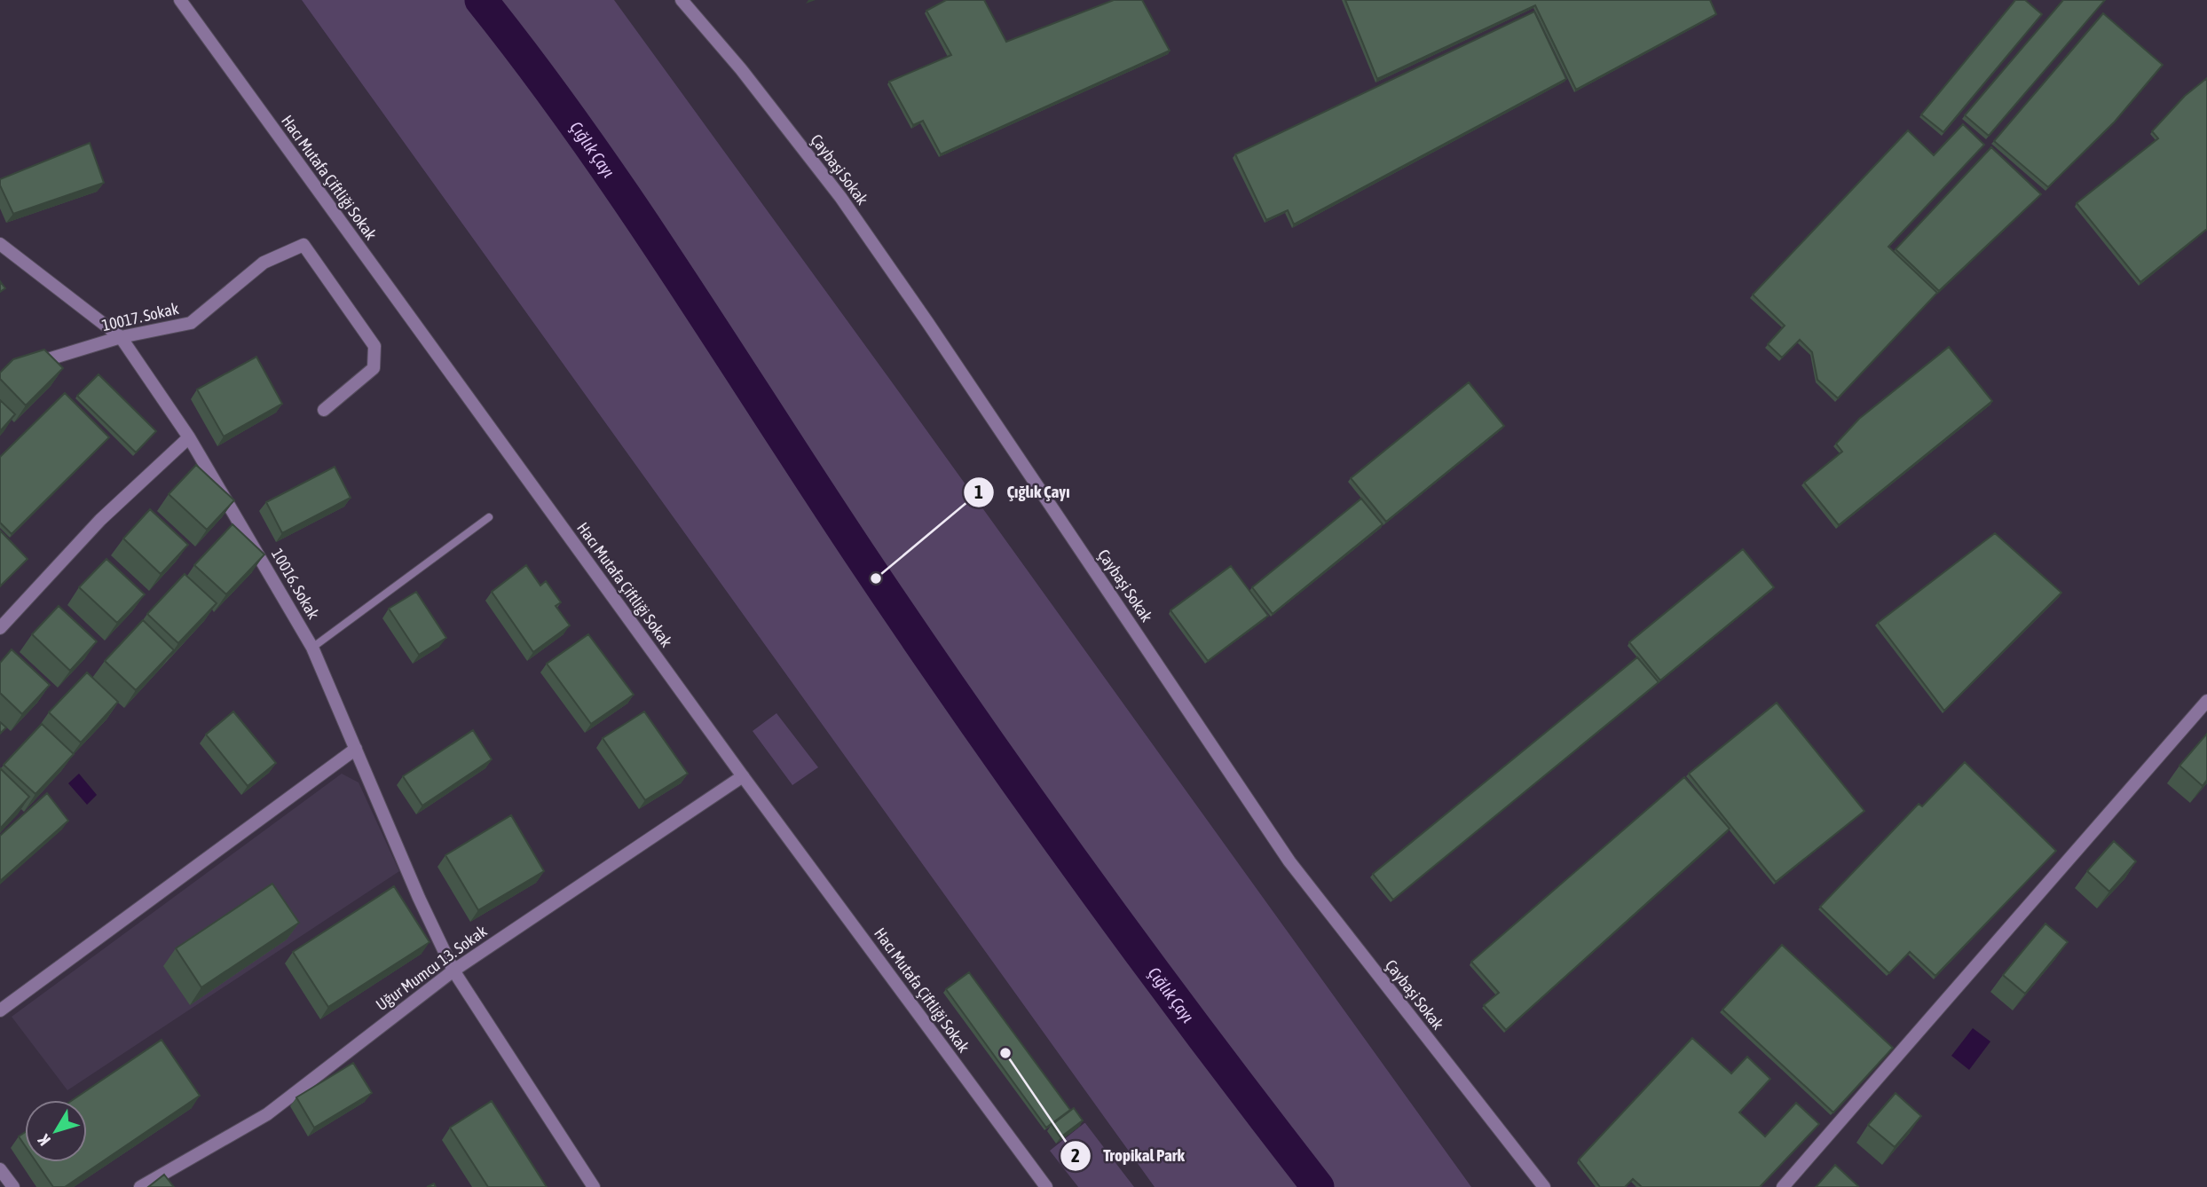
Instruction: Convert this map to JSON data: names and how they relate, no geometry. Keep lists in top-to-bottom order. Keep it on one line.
{"streets":{"street":["Çaybaşi Sokak","Hacı Mutafa Çiftliği Sokak","10017. Sokak","10016. Sokak","Uğur Mumcu 13. Sokak"]},"crossings":[["Hacı Mutafa Çiftliği Sokak","Uğur Mumcu 13. Sokak"],["10017. Sokak","10016. Sokak"],["10016. Sokak","Uğur Mumcu 13. Sokak"]],"water":["Çığlık Çayı"],"places":["Çığlık Çayı","Tropikal Park"],"north":"bottom left"}
